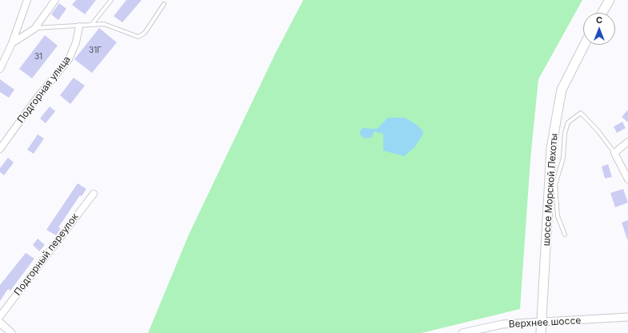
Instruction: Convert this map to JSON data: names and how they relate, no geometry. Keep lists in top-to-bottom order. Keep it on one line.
{"streets":{"main road":["шоссе Морской Пехоты"],"street":["Подгорная улица","Подгорный переулок","Верхнее шоссе"]},"crossings":[["шоссе Морской Пехоты","Верхнее шоссе"]],"house_numbers":["31Г","31"],"north":"top"}
